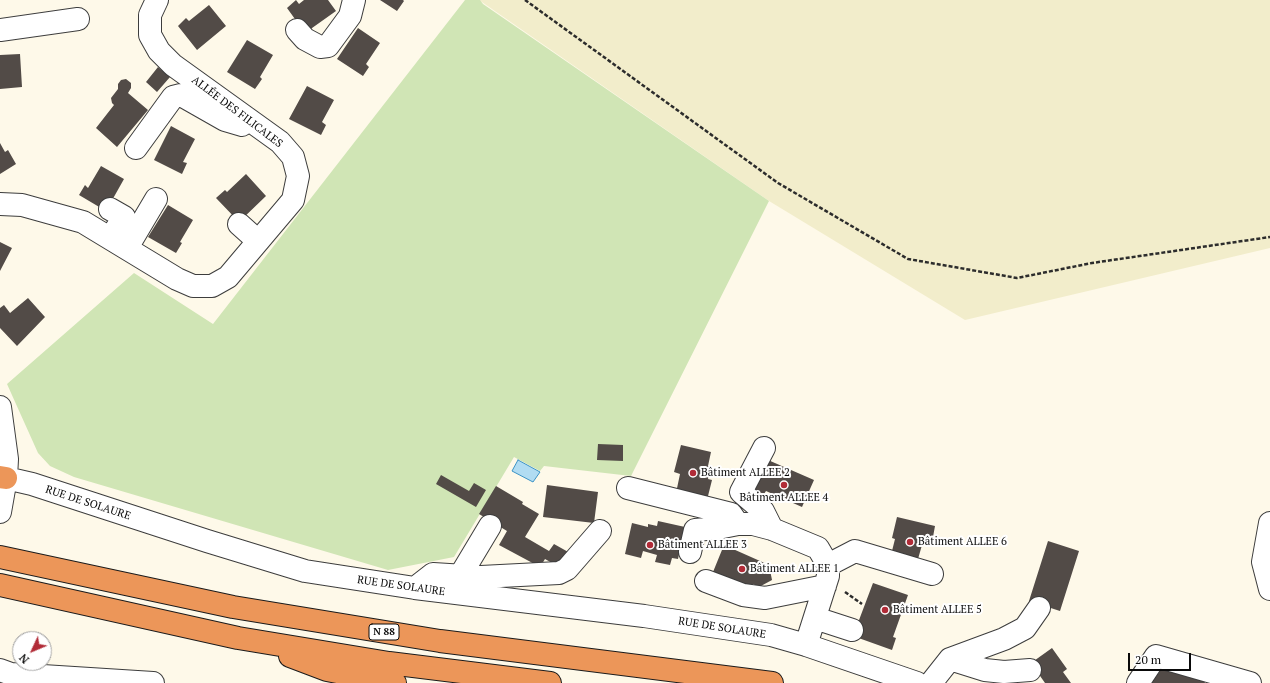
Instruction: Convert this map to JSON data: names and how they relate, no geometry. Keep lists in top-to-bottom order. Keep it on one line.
{"streets":{"highway":["N 88"],"street":["ALLÉE DES FILICALES","RUE DE SOLAURE"]},"places":["Bâtiment ALLEE 2","Bâtiment ALLEE 4","Bâtiment ALLEE 6","Bâtiment ALLEE 3","Bâtiment ALLEE 1","Bâtiment ALLEE 5"],"scale_bar":"20 m","north":"bottom left"}
